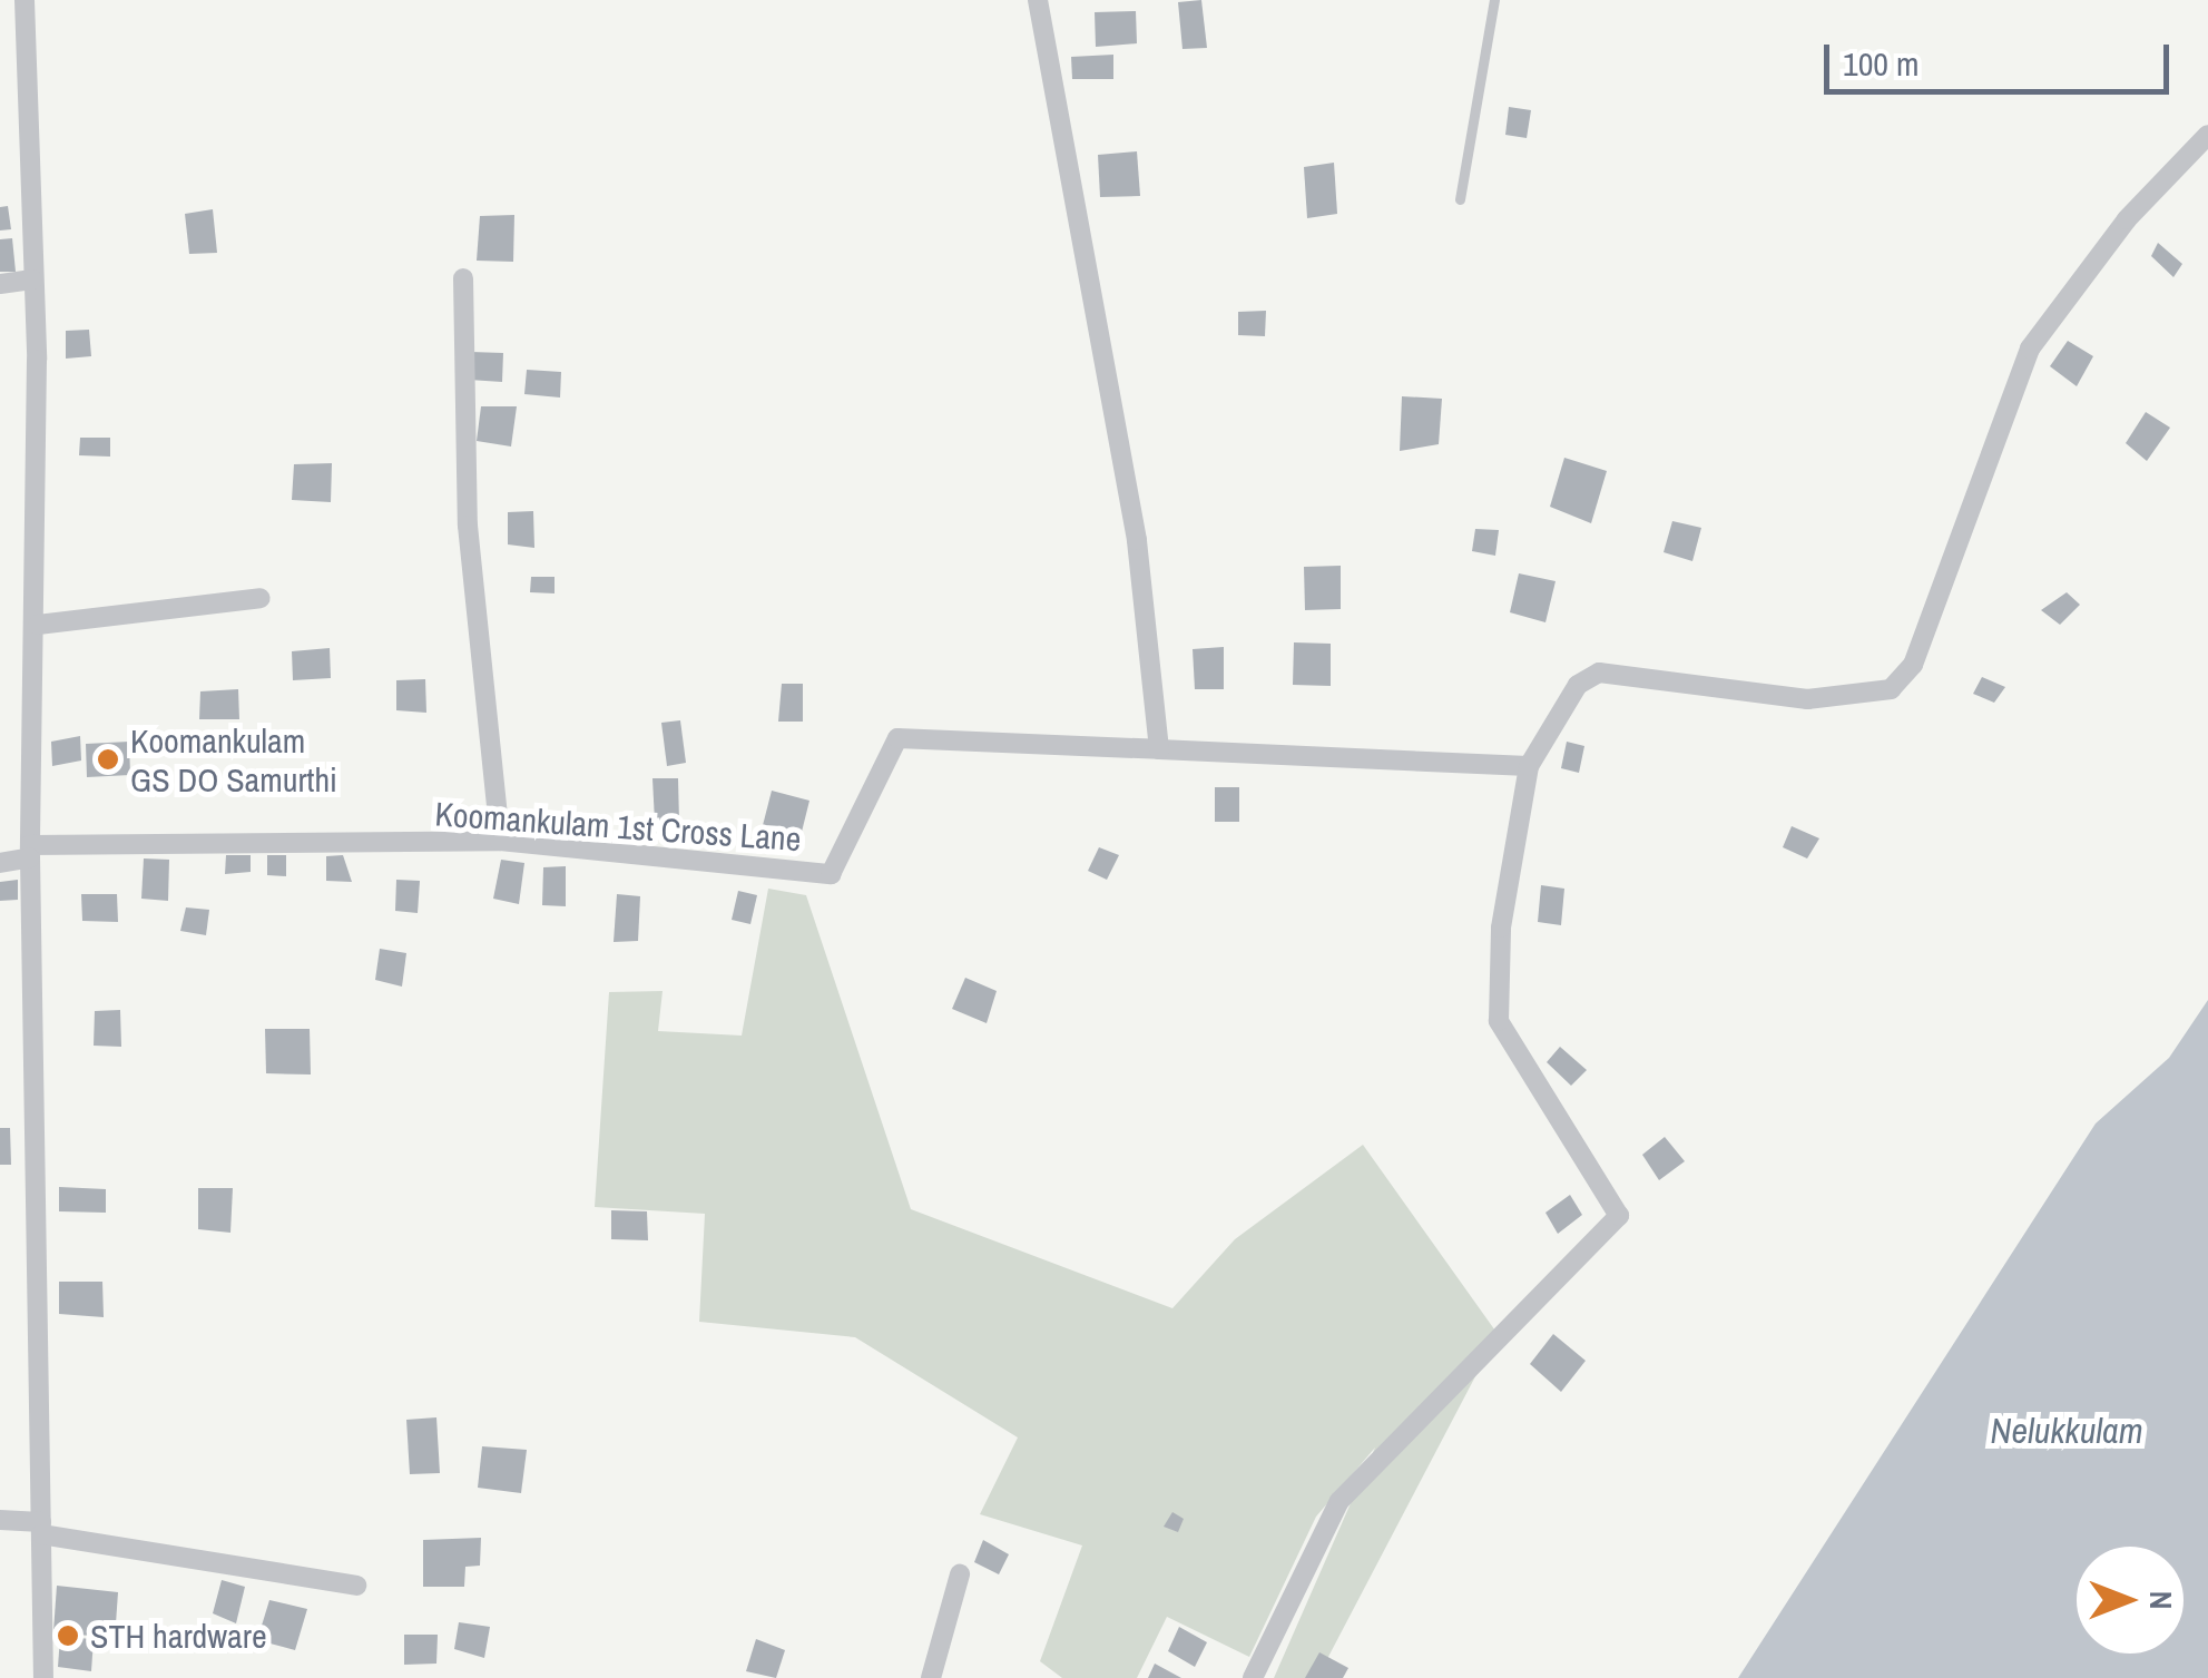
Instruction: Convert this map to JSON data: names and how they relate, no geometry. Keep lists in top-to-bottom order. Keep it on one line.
{"streets":{"street":["Koomankulam 1st Cross Lane"]},"water":["Nelukkulam"],"places":["Koomankulam GS DO Samurthi","STH hardware"],"scale_bar":"100 m","north":"right"}
